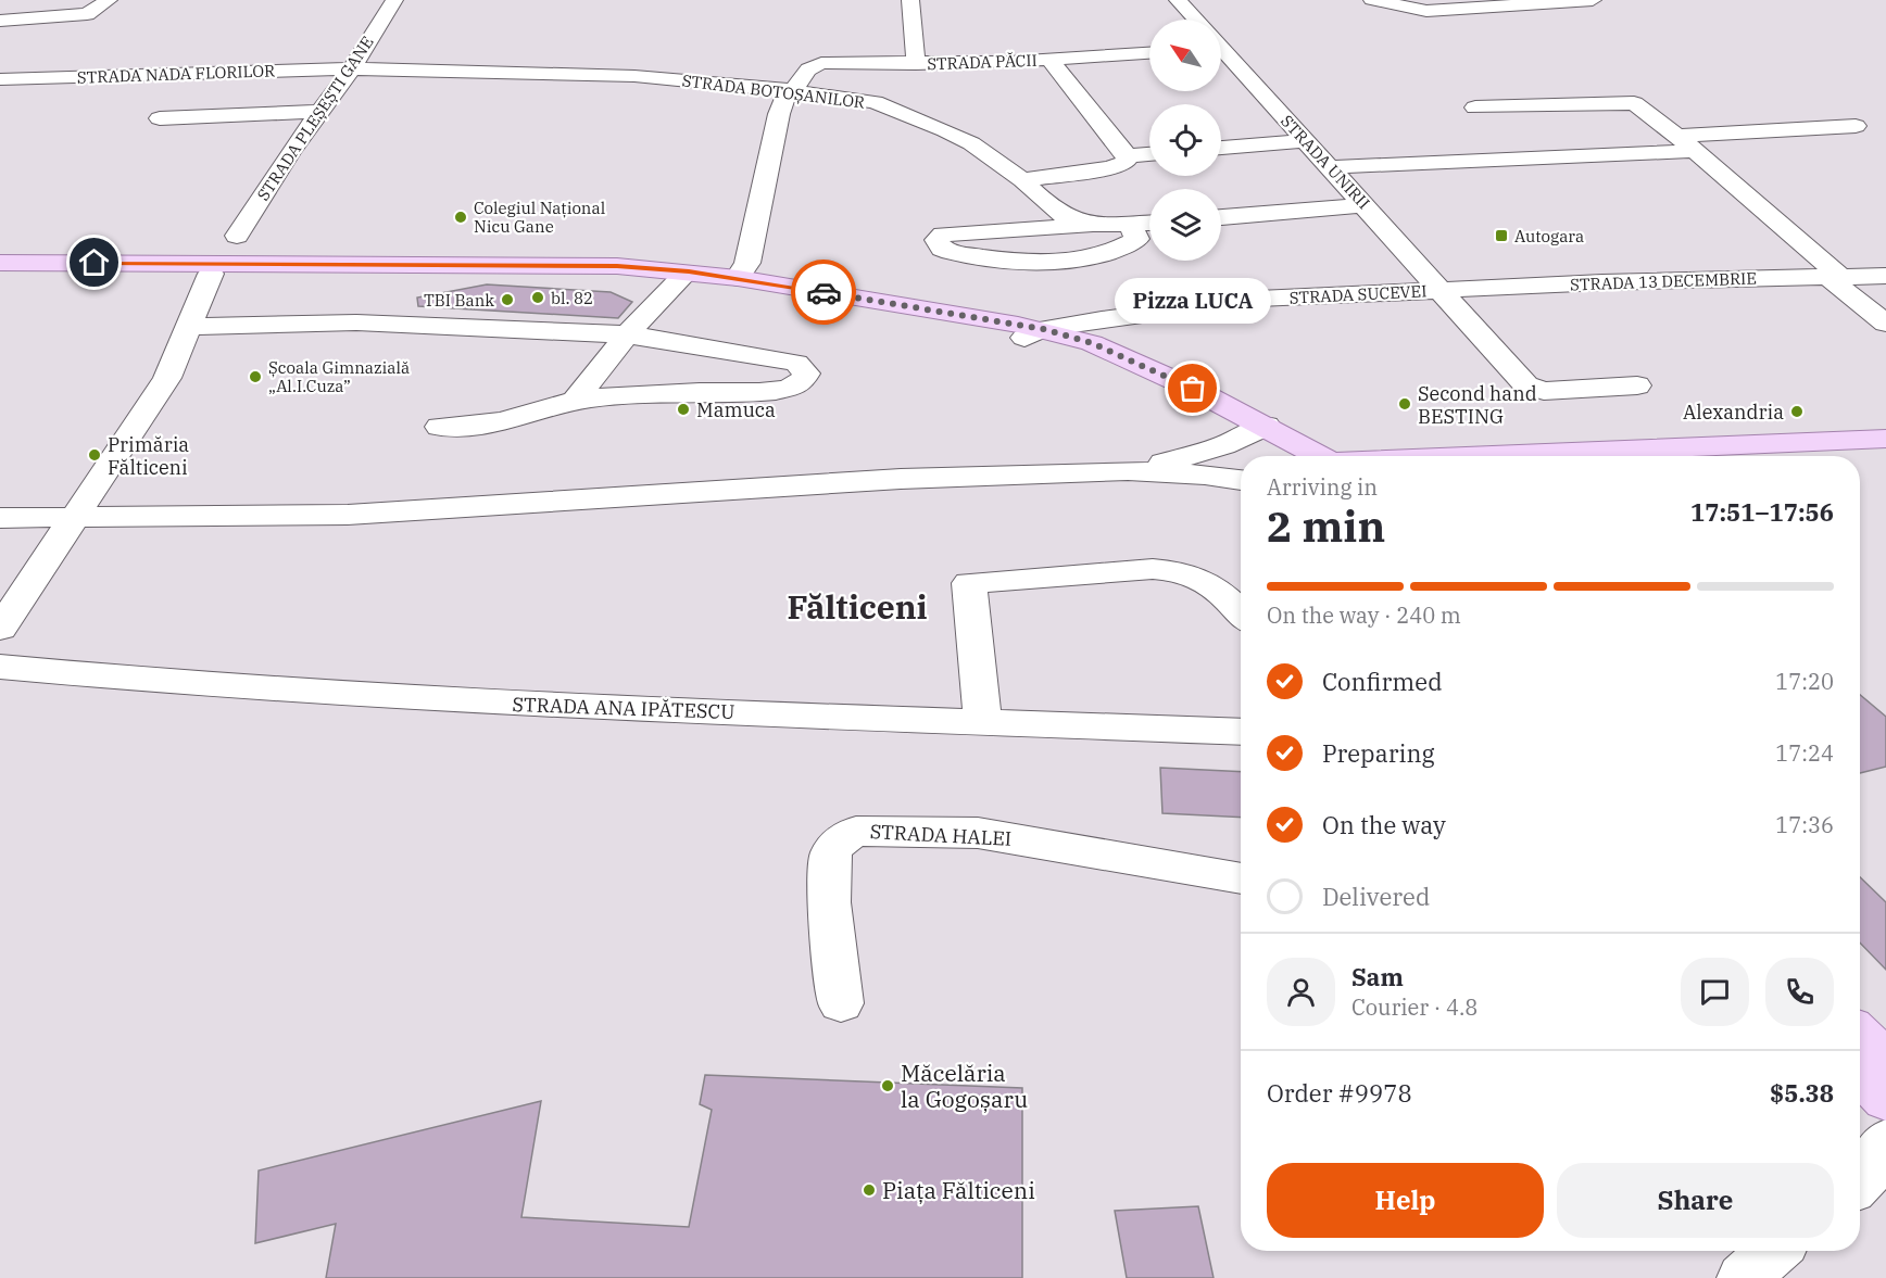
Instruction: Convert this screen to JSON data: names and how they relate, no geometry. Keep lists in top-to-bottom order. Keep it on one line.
{"streets":{"main road":["STRADA SUCEVEI"],"street":["STRADA PĂCII","STRADA NADA FLORILOR","STRADA BOTOȘANILOR","STRADA PLEȘEȘTI GANE","STRADA UNIRII","STRADA 13 DECEMBRIE","STRADA ANA IPĂTESCU","STRADA HALEI"]},"crossings":[["STRADA PĂCII","STRADA BOTOȘANILOR"],["STRADA NADA FLORILOR","STRADA BOTOȘANILOR"],["STRADA NADA FLORILOR","STRADA PLEȘEȘTI GANE"],["STRADA BOTOȘANILOR","STRADA PLEȘEȘTI GANE"],["STRADA UNIRII","STRADA 13 DECEMBRIE"],["STRADA UNIRII","STRADA SUCEVEI"],["STRADA 13 DECEMBRIE","STRADA SUCEVEI"]],"districts":["Fălticeni"],"places":{"other":["Colegiul Național Nicu Gane","bl. 82","TBI Bank","Școala Gimnazială „Al.I.Cuza”","Pizza LUCA","Second hand BESTING","Mamuca","Alexandria","Primăria Fălticeni","Măcelăria la Gogoșaru","Piața Fălticeni"],"transit":["Autogara"]},"north":"top left","page":{"bubble":"Pizza LUCA","heading":["2 min","Arriving in","17:51–17:56"],"panel":["Sam","Courier · 4.8","Order #9978","$5.38"],"bar":"On the way · 240 m","list":[["Confirmed","17:20"],["Preparing","17:24"],["On the way","17:36"],"Delivered"],"buttons":["Help","Share"]}}
